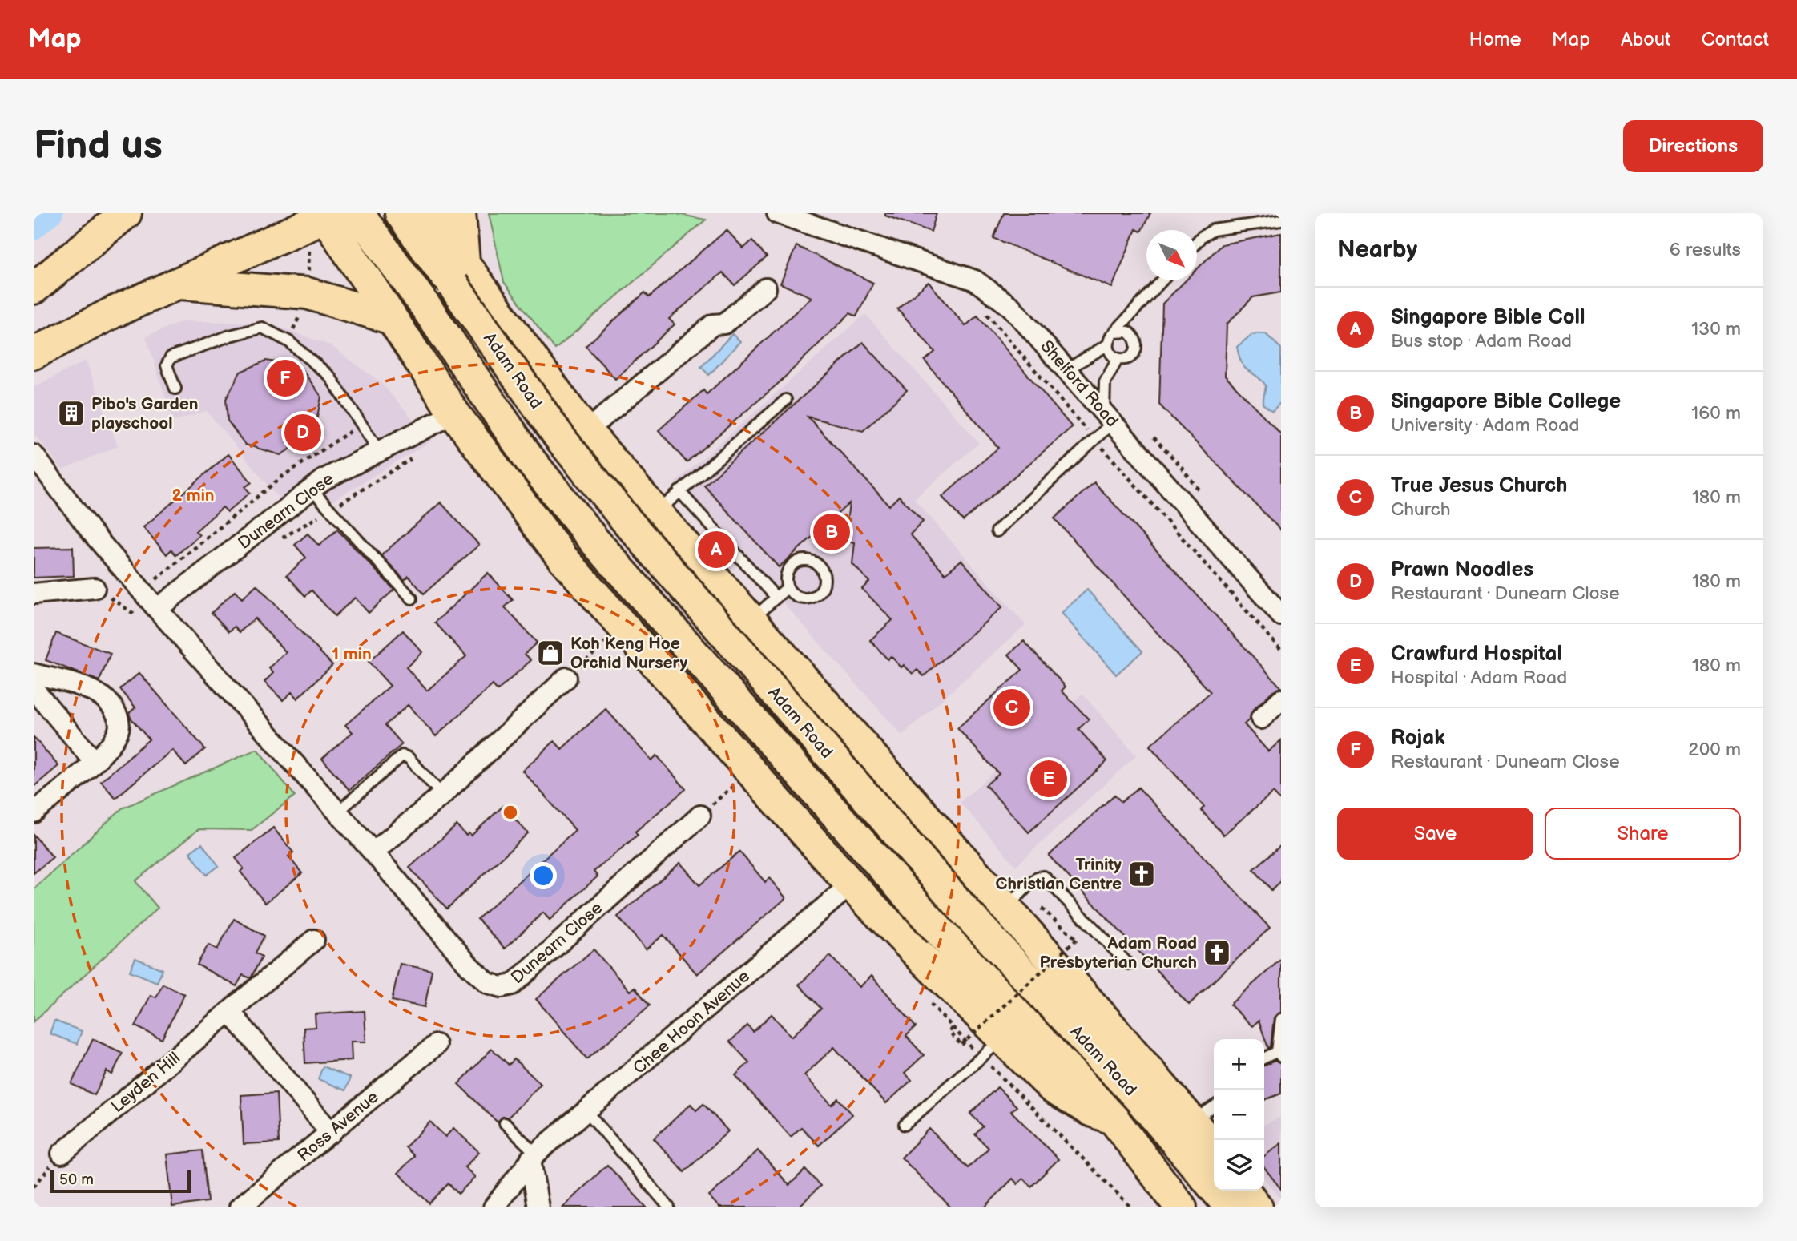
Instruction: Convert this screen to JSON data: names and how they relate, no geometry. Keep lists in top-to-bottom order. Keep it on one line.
{"streets":{"highway":["Adam Road"],"street":["Shelford Road","Dunearn Close","Chee Hoon Avenue","Leyden Hill","Ross Avenue"]},"places":{"building":["Pibo's Garden playschool"],"shop":["Koh Keng Hoe Orchid Nursery"],"church":["Trinity Christian Centre","Adam Road Presbyterian Church"]},"scale_bar":"50 m","north":"bottom right","page":{"header":"Map","nav":["Home","Map","About","Contact"],"buttons":["Directions",["Save","Share"]],"title":"Find us","heading":["Nearby","6 results"],"list":[{"mark":"A","name":"Singapore Bible Coll","note":"Bus stop · Adam Road","value":"130 m"},{"mark":"B","name":"Singapore Bible College","note":"University · Adam Road","value":"160 m"},{"mark":"C","name":"True Jesus Church","note":"Church","value":"180 m"},{"mark":"D","name":"Prawn Noodles","note":"Restaurant · Dunearn Close","value":"180 m"},{"mark":"E","name":"Crawfurd Hospital","note":"Hospital · Adam Road","value":"180 m"},{"mark":"F","name":"Rojak","note":"Restaurant · Dunearn Close","value":"200 m"}],"pins":["F","D","B","A","C","E"],"map_buttons":["+","−"],"scale":"50 m"},"rings":["2 min","1 min"]}
